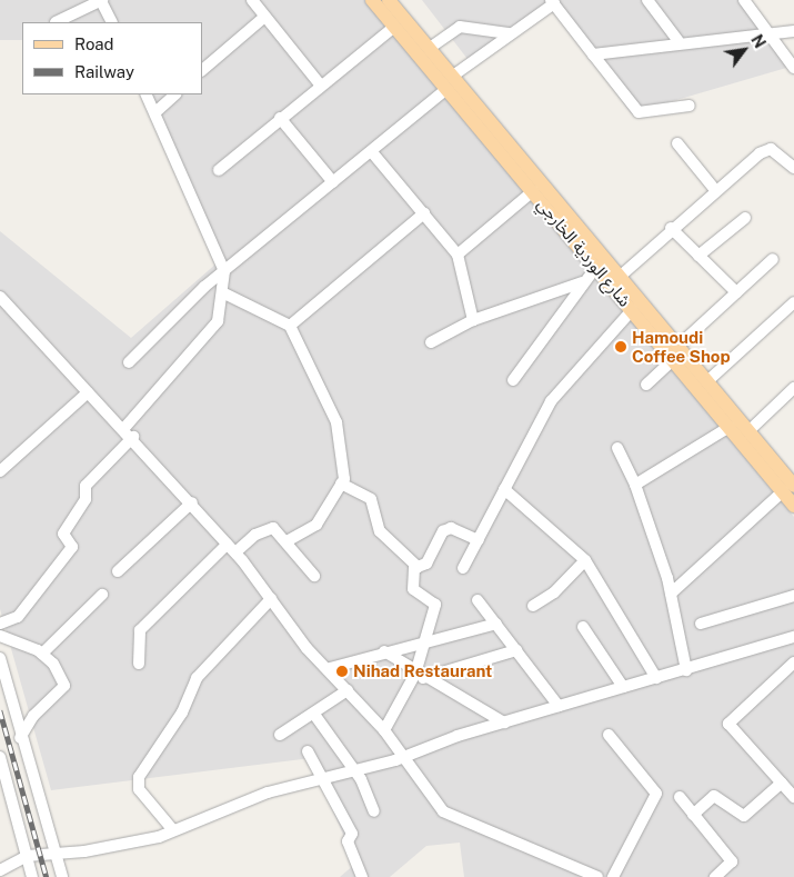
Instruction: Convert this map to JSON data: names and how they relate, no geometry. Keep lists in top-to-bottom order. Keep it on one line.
{"streets":{"main road":["شارع الوردية الخارجي"]},"places":["Hamoudi Coffee Shop","Nihad Restaurant"],"legend":["Road","Railway"],"north":"top right"}
